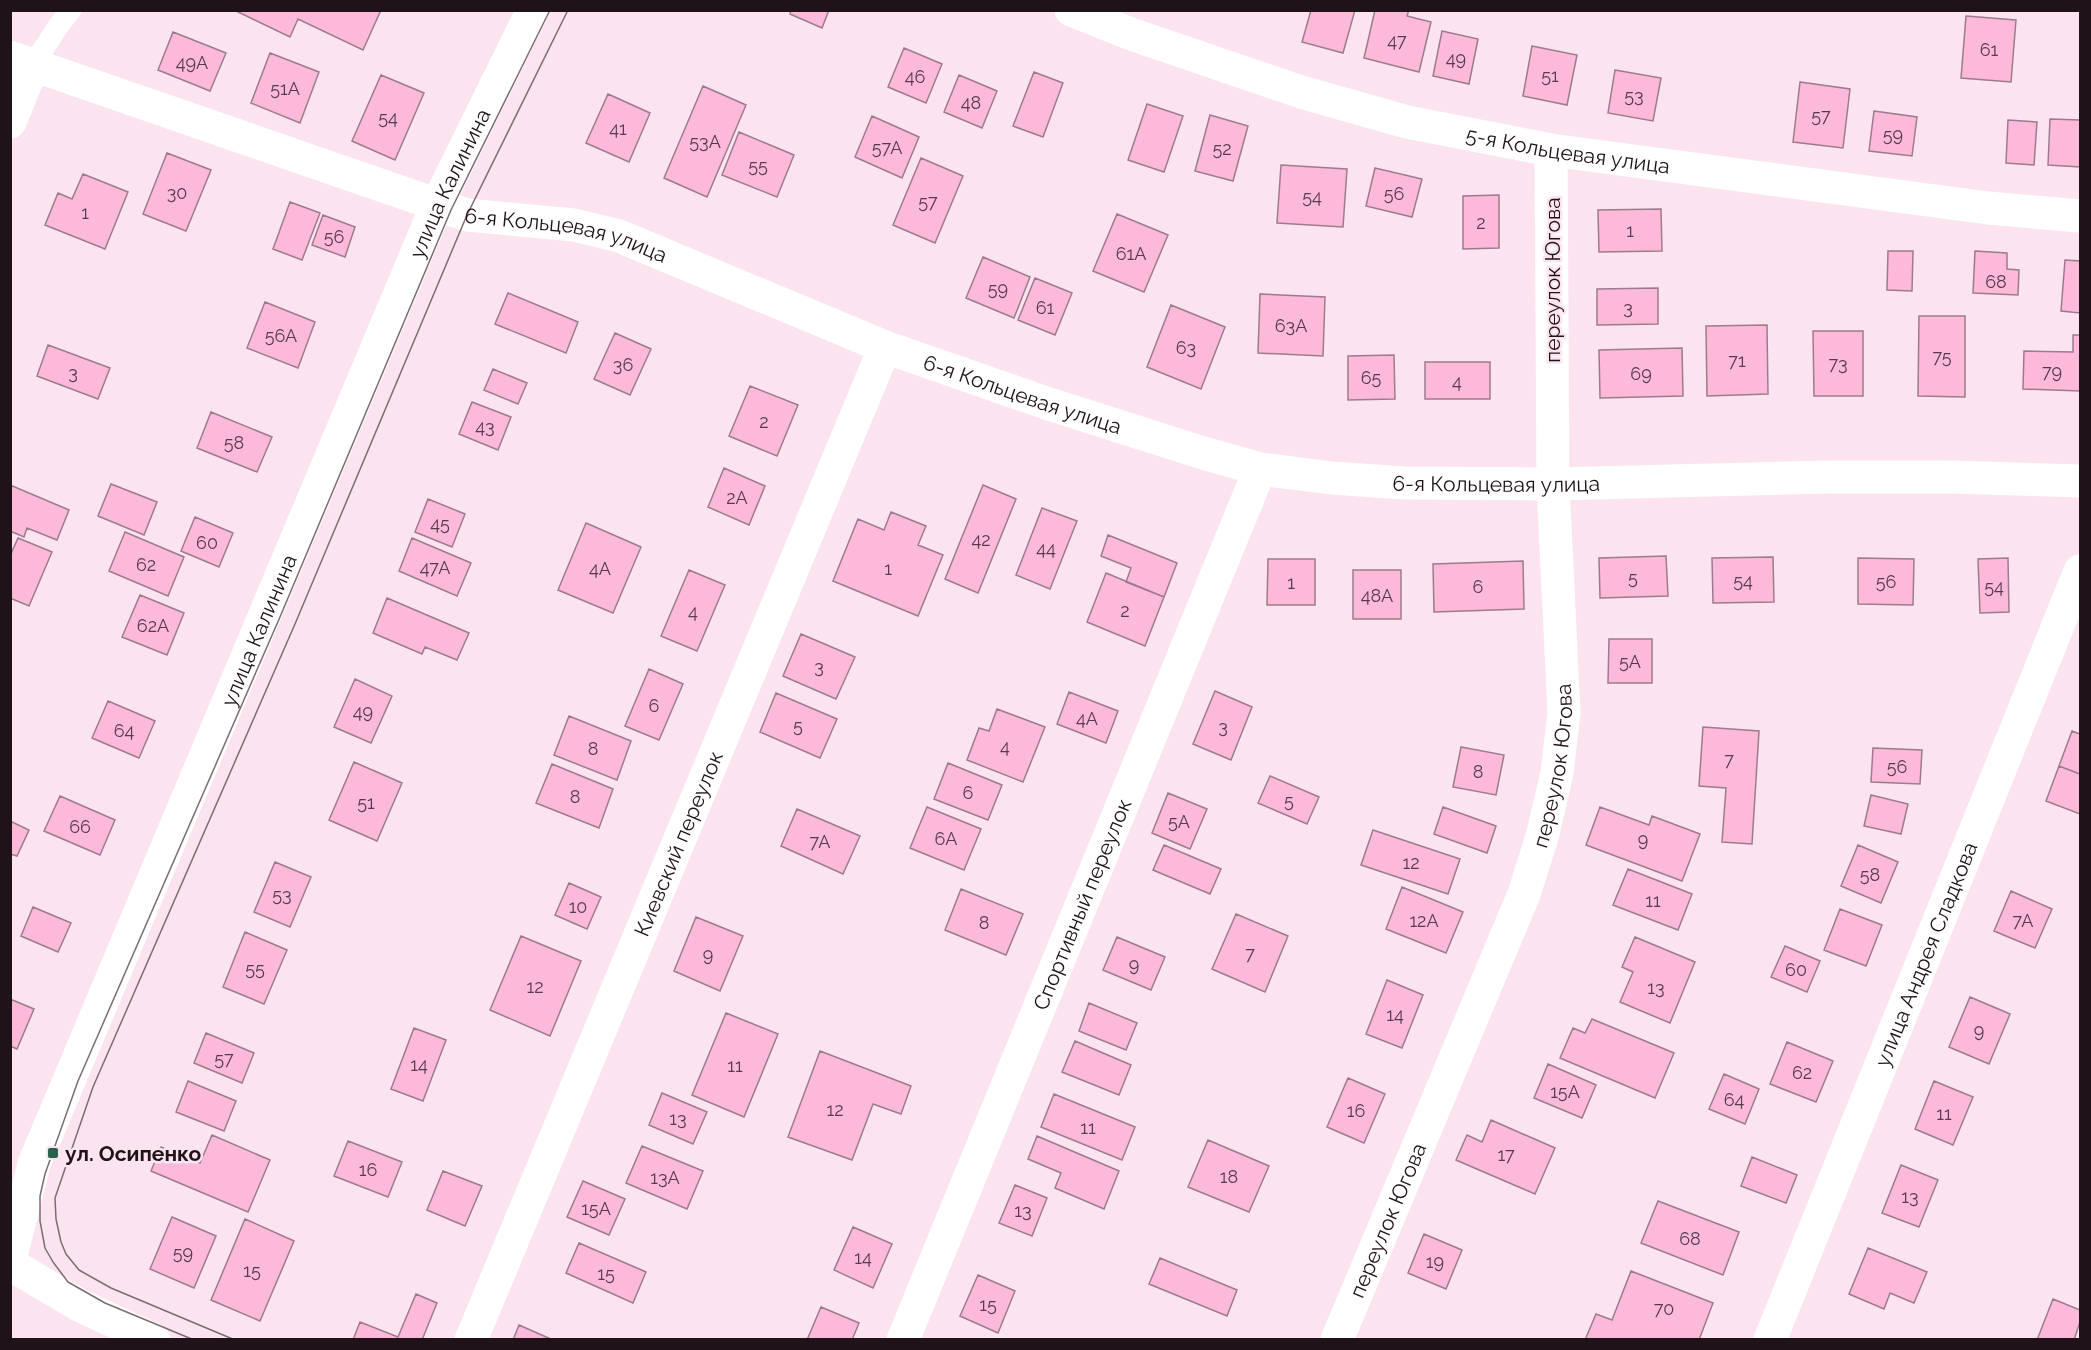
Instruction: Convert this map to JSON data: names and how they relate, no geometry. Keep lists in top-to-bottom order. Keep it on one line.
{"streets":{"street":["5-я Кольцевая улица","улица Калинина","6-я Кольцевая улица","переулок Югова","Киевский переулок","Спортивный переулок","улица Андрея Сладкова"]},"crossings":[["5-я Кольцевая улица","переулок Югова"],["улица Калинина","6-я Кольцевая улица"],["6-я Кольцевая улица","переулок Югова"],["6-я Кольцевая улица","Киевский переулок"],["6-я Кольцевая улица","Спортивный переулок"]],"places":{"transit":["ул. Осипенко"]},"house_numbers":["47","61","49","49А","51","46","51А","53","48","57","54","41","59","53А","57А","52","55","30","56","54","57","1","2","1","56","61А","68","59","61","3","63А","56А","63","75","71","73","36","79","3","69","65","4","2","43","58","2А","45","42","60","44","62","47А","4А","1","5","54","56","1","6","54","48А","2","4","62А","5А","3","6","49","4А","5","3","64","4","8","7","56","8","6","8","5","51","5А","66","6А","9","7А","12","58","53","11","10","12А","7А","8","7","9","9","55","60","12","13","14","9","57","14","11","62","15А","64","12","16","11","13","11","17","16","18","13А","13","15А","13","68","59","14","19","15","15","15","70"]}
